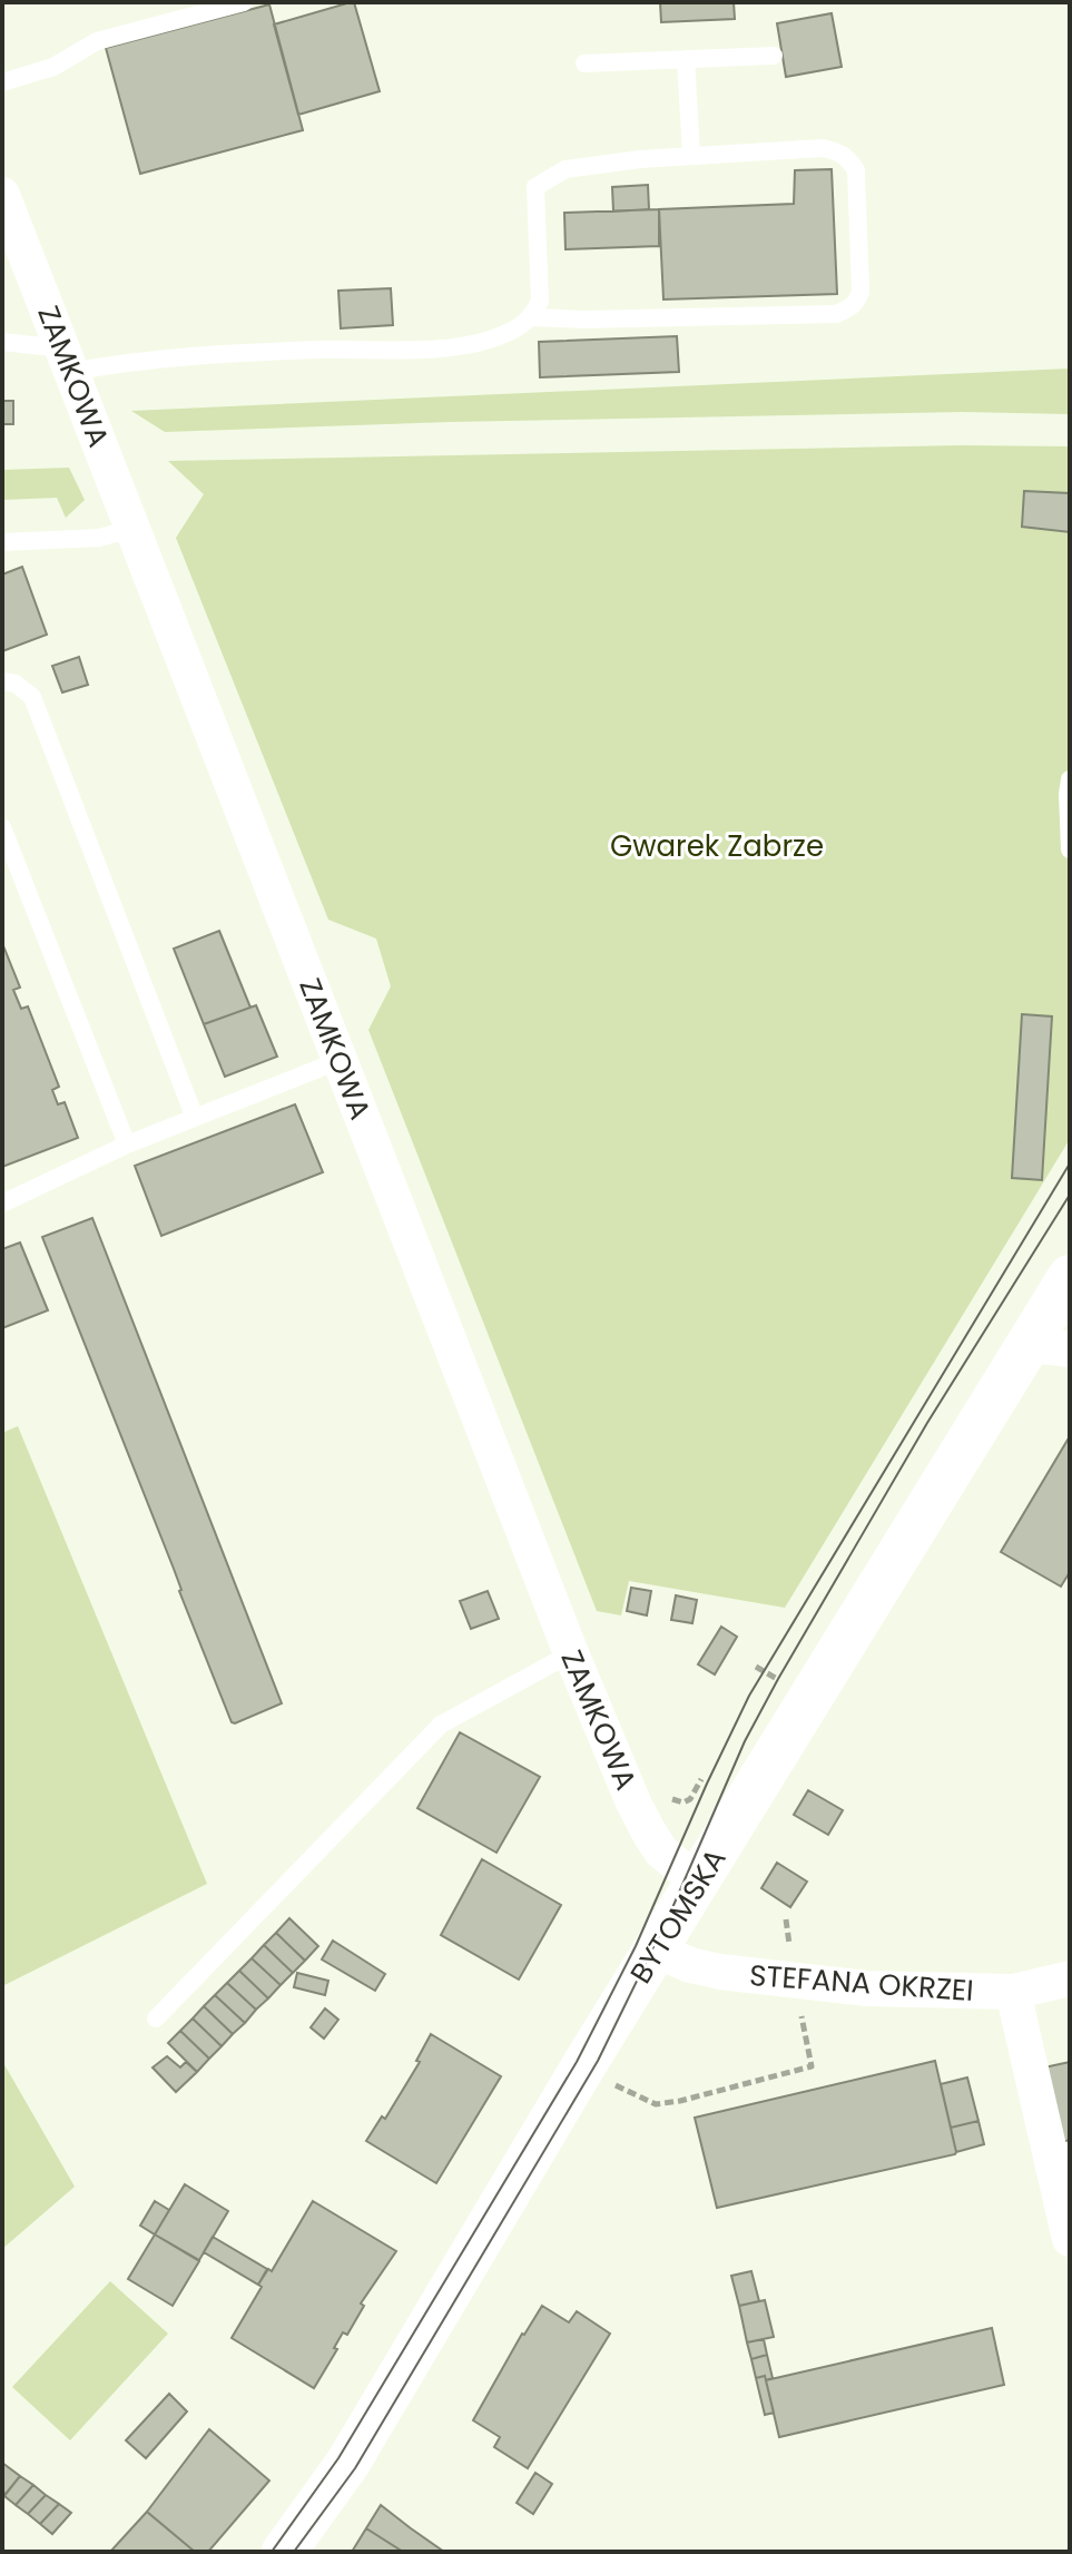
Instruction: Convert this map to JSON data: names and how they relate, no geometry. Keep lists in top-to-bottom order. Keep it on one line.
{"streets":{"street":["ZAMKOWA","BYTOMSKA","STEFANA OKRZEI"]},"crossings":[["ZAMKOWA","BYTOMSKA"],["BYTOMSKA","STEFANA OKRZEI"]],"parks":["Gwarek Zabrze"]}
